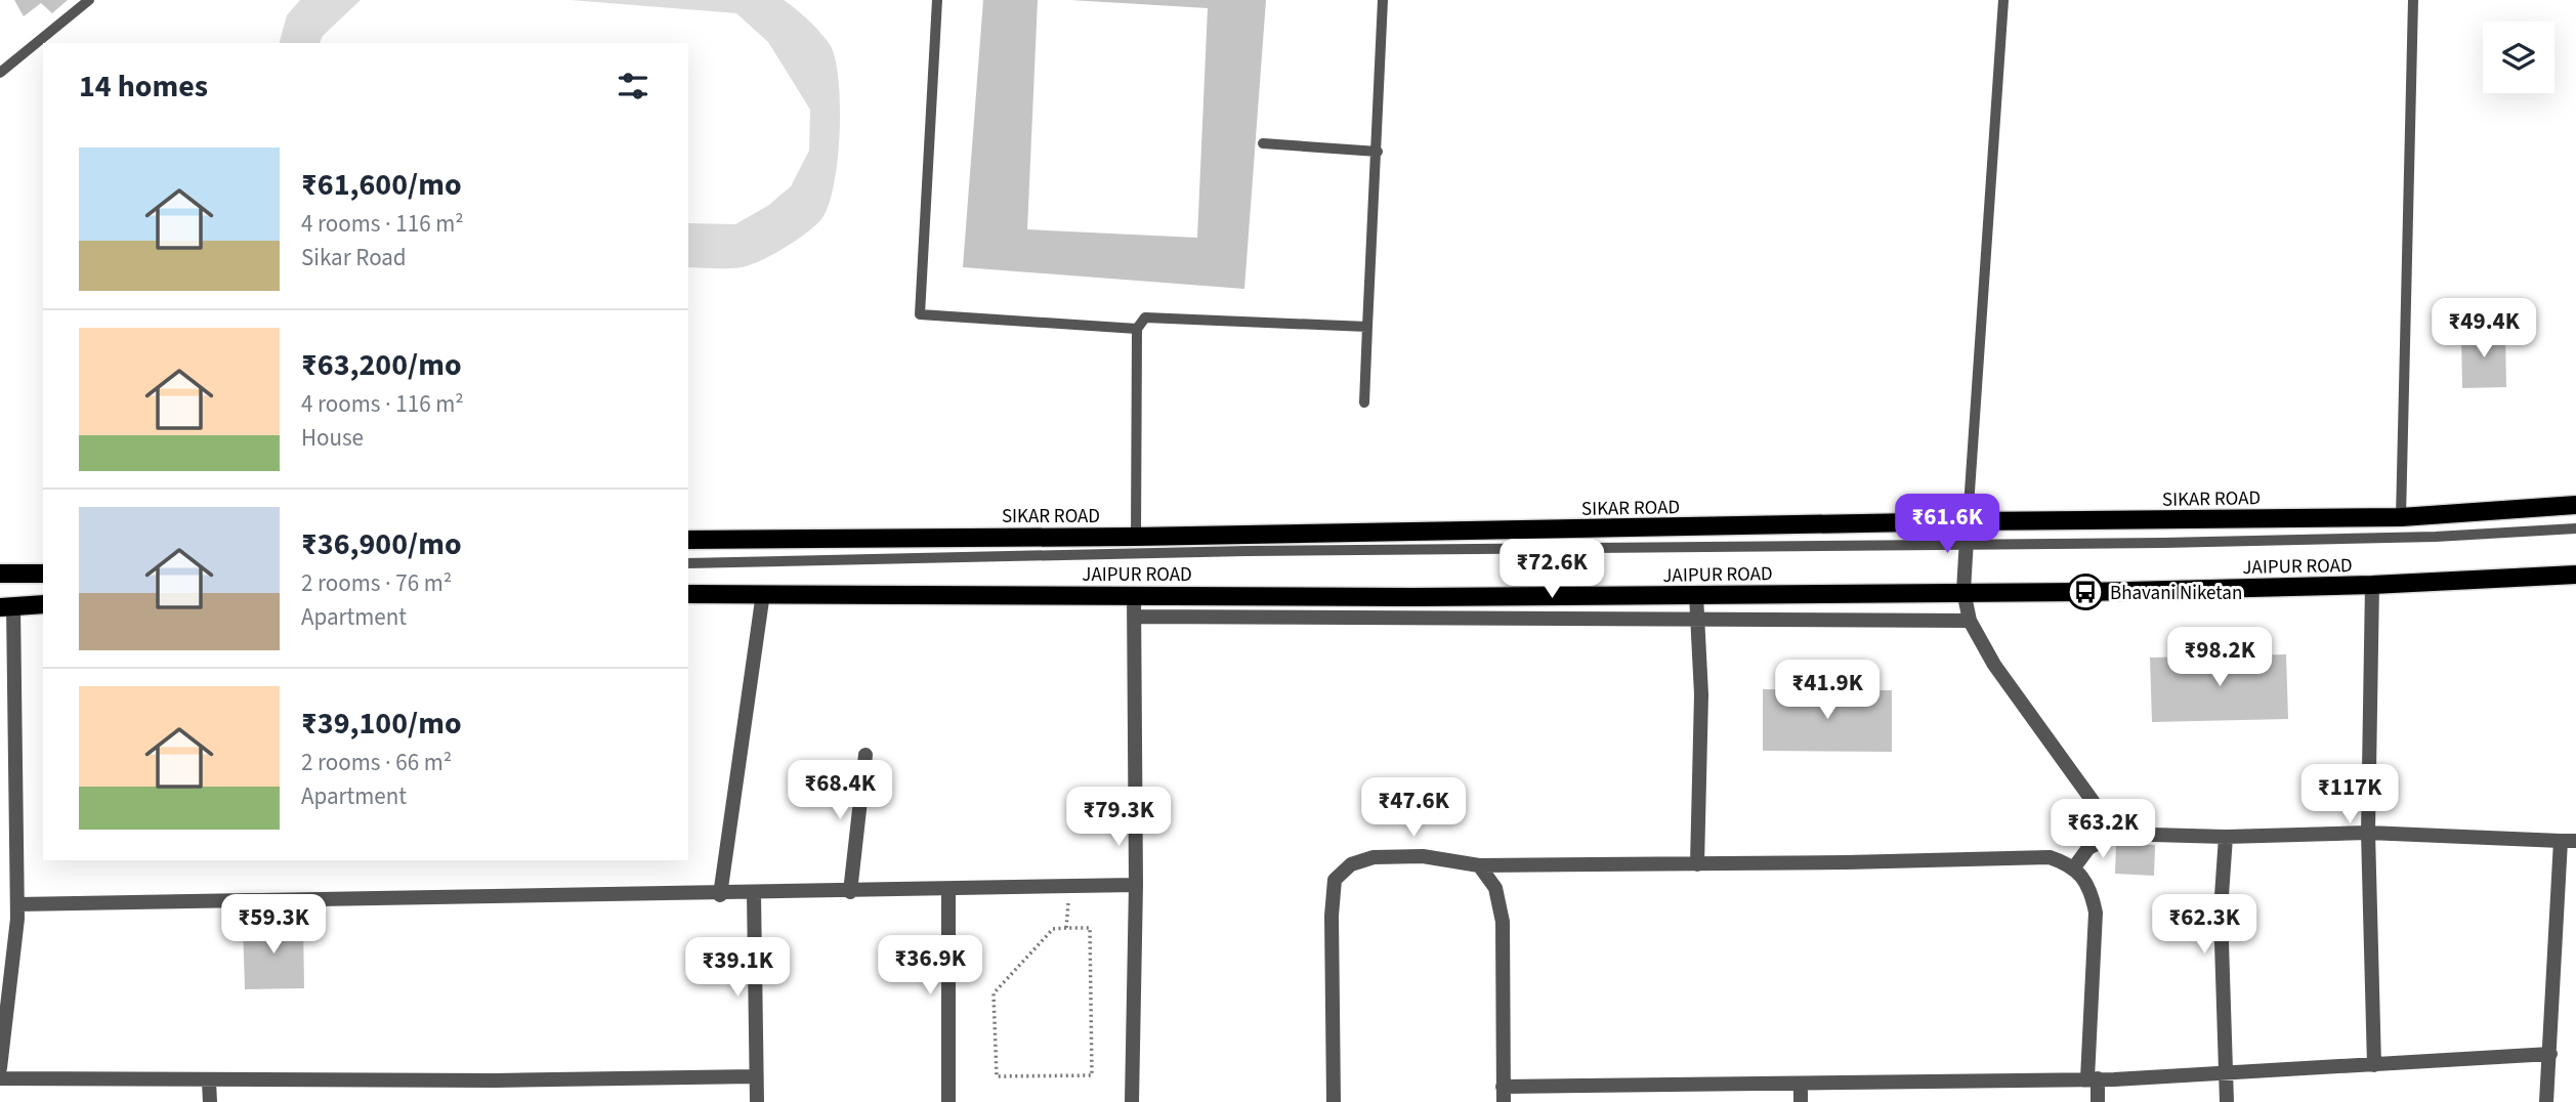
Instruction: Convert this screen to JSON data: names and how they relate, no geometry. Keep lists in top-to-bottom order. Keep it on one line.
{"streets":{"main road":["SIKAR ROAD","JAIPUR ROAD"]},"places":{"bus stop":["Bhavani Niketan"]},"page":{"heading":"14 homes","list":[{"name":"₹61,600/mo","note":"4 rooms · 116 m² · Sikar Road"},{"name":"₹63,200/mo","note":"4 rooms · 116 m² · House"},{"name":"₹36,900/mo","note":"2 rooms · 76 m² · Apartment"},{"name":"₹39,100/mo","note":"2 rooms · 66 m² · Apartment"}],"price":["₹49.4K","₹61.6K","₹72.6K","₹98.2K","₹41.9K","₹68.4K","₹117K","₹47.6K","₹79.3K","₹63.2K","₹59.3K","₹62.3K","₹36.9K","₹39.1K"]}}
